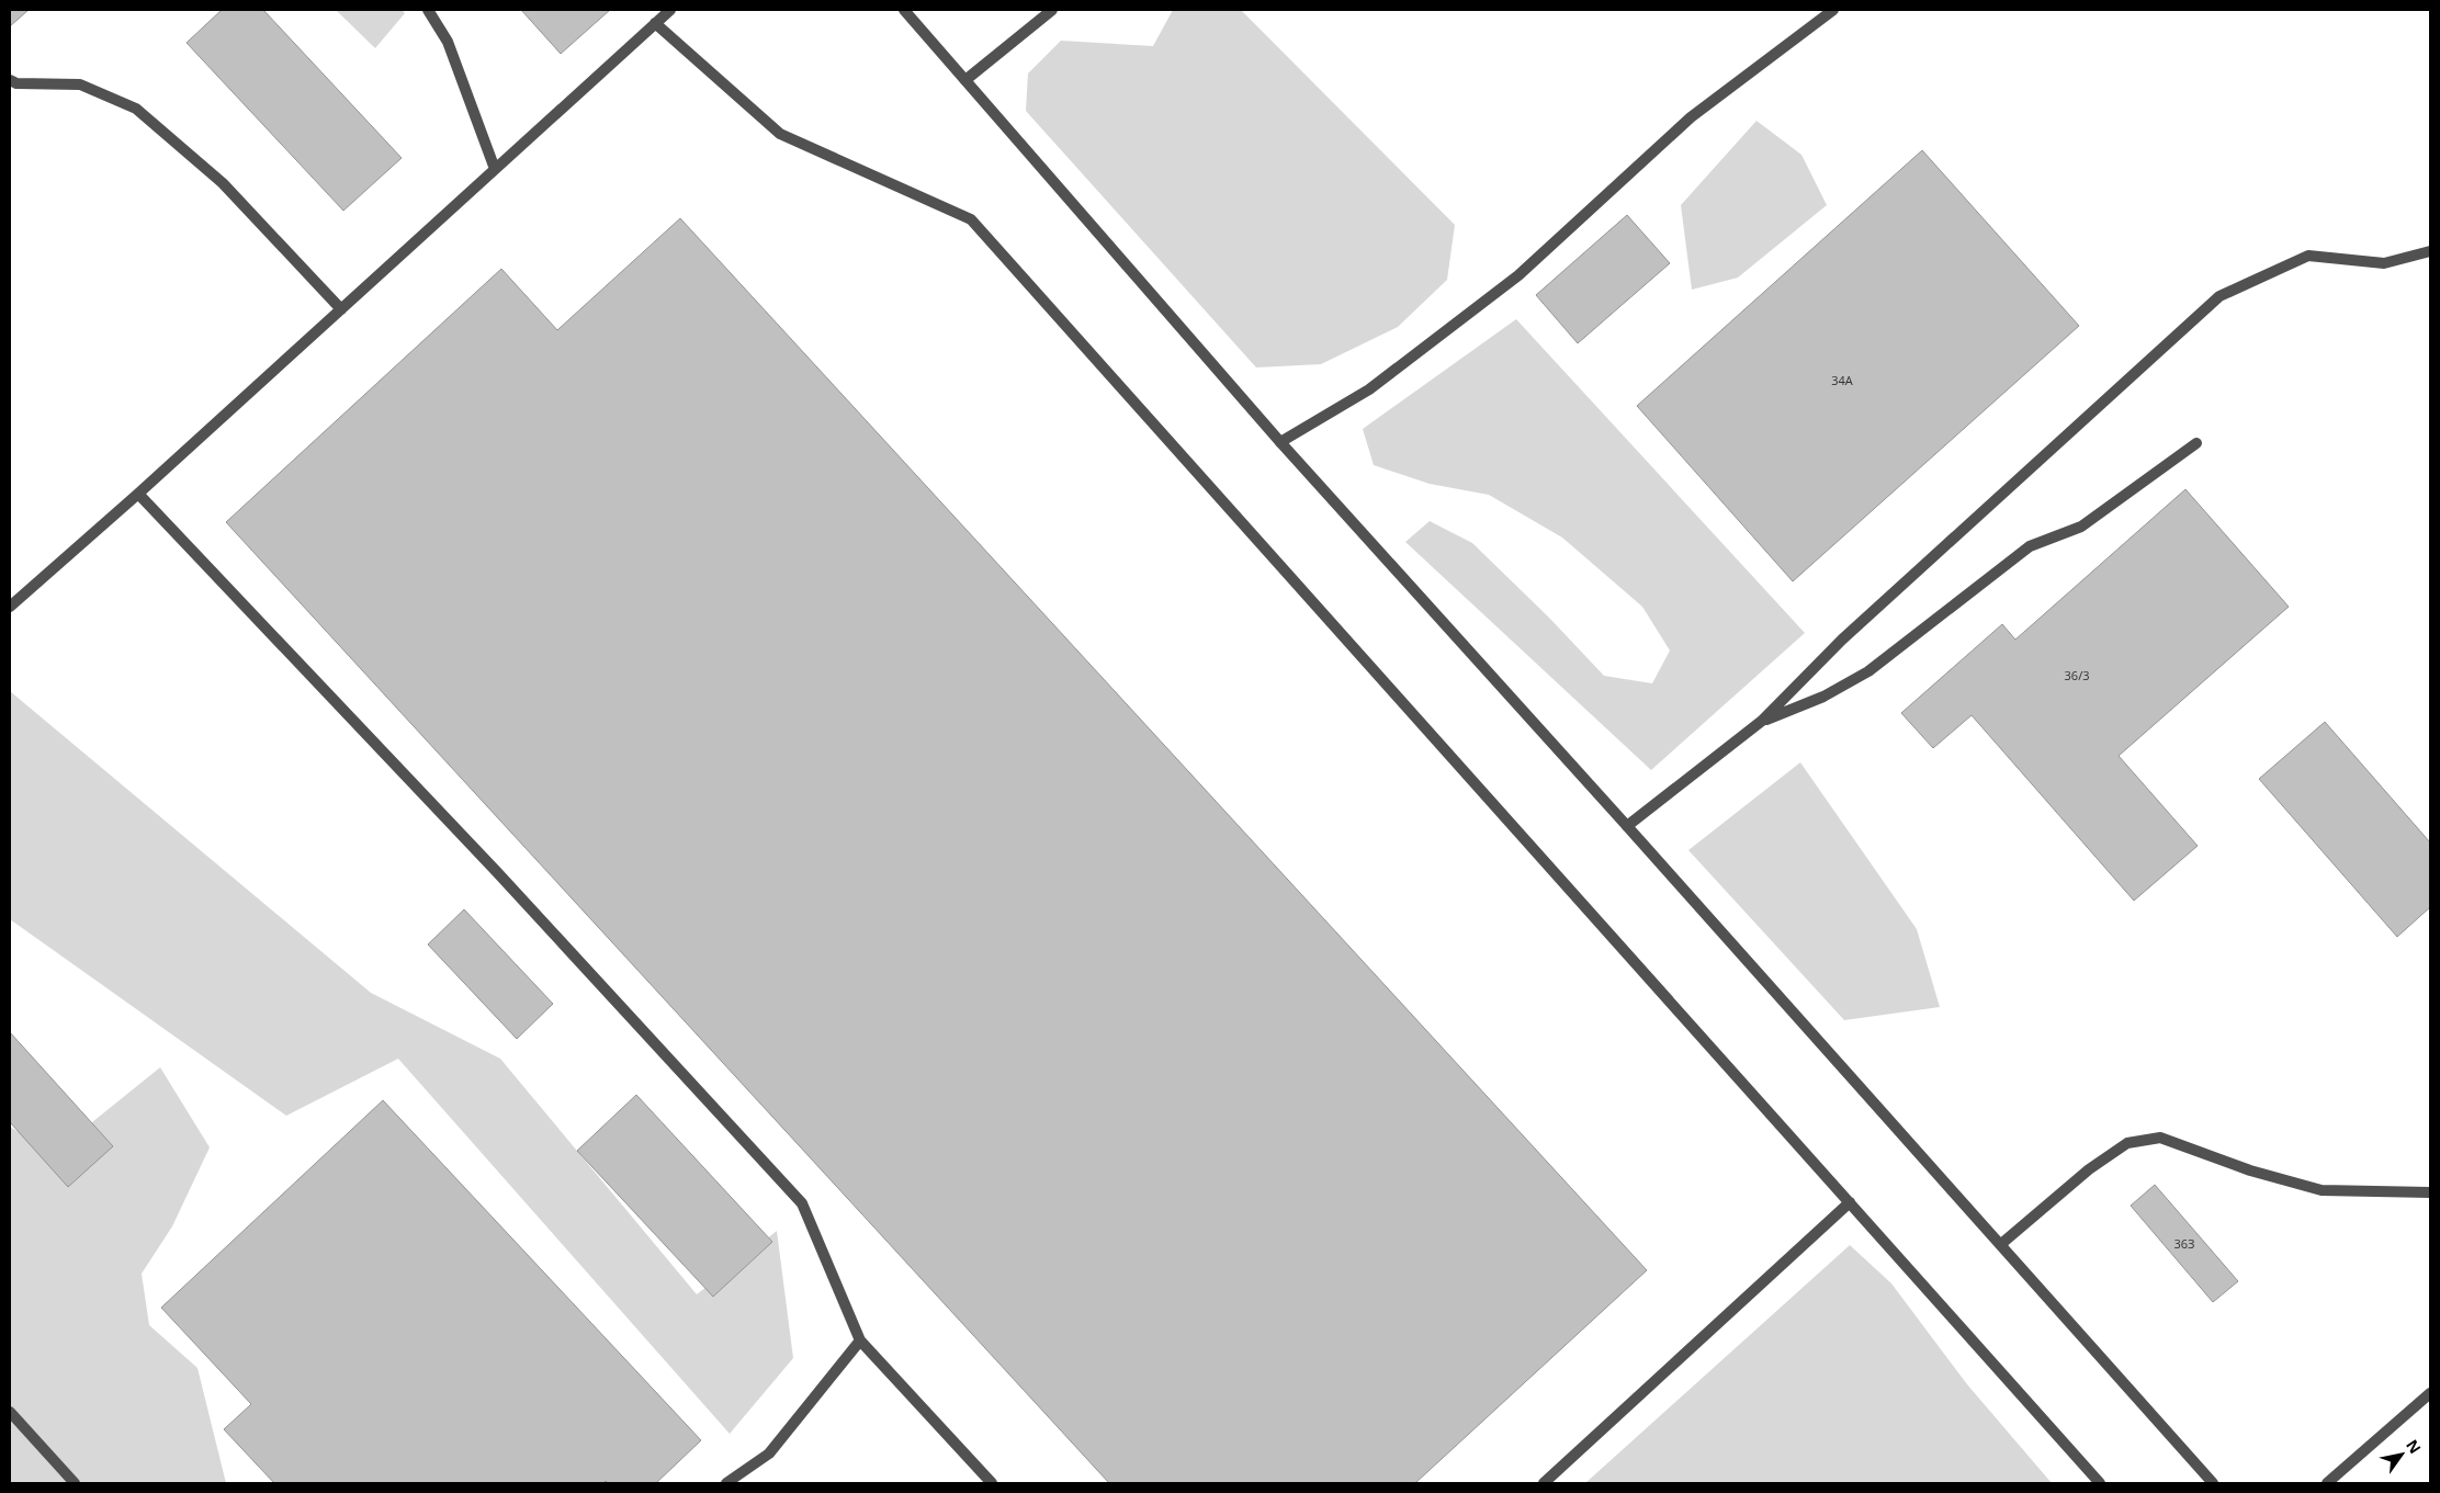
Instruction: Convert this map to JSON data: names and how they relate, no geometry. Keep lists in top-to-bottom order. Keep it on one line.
{"house_numbers":["34А","36/3","36З"],"north":"top right"}
